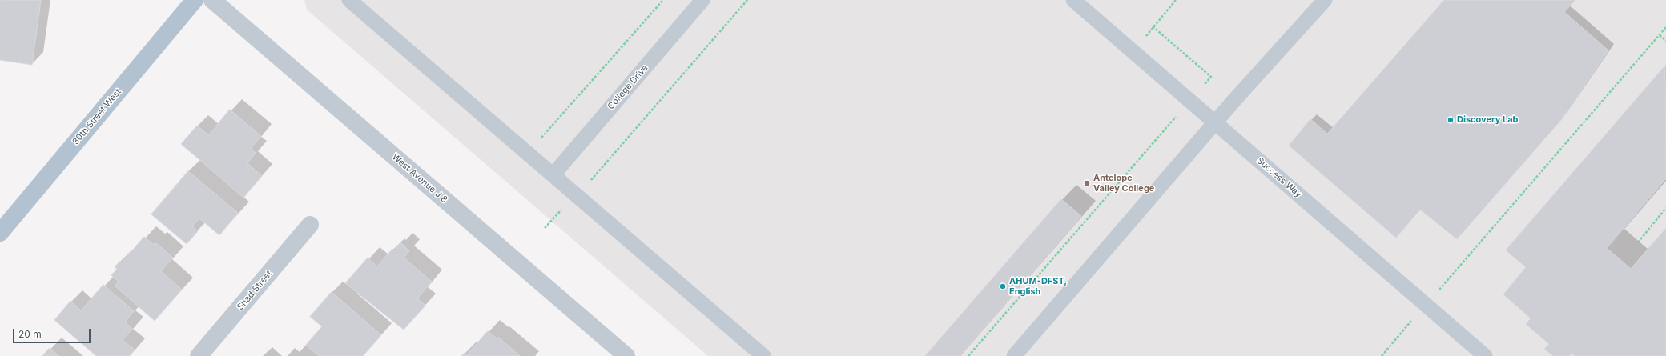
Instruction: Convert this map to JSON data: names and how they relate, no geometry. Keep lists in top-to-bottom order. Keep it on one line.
{"streets":{"main road":["30th Street West"],"street":["West Avenue J 8","Shad Street"],"lane":["College Drive","Success Way"]},"places":["Discovery Lab","Antelope Valley College","AHUM-DFST, English"],"scale_bar":"20 m"}
